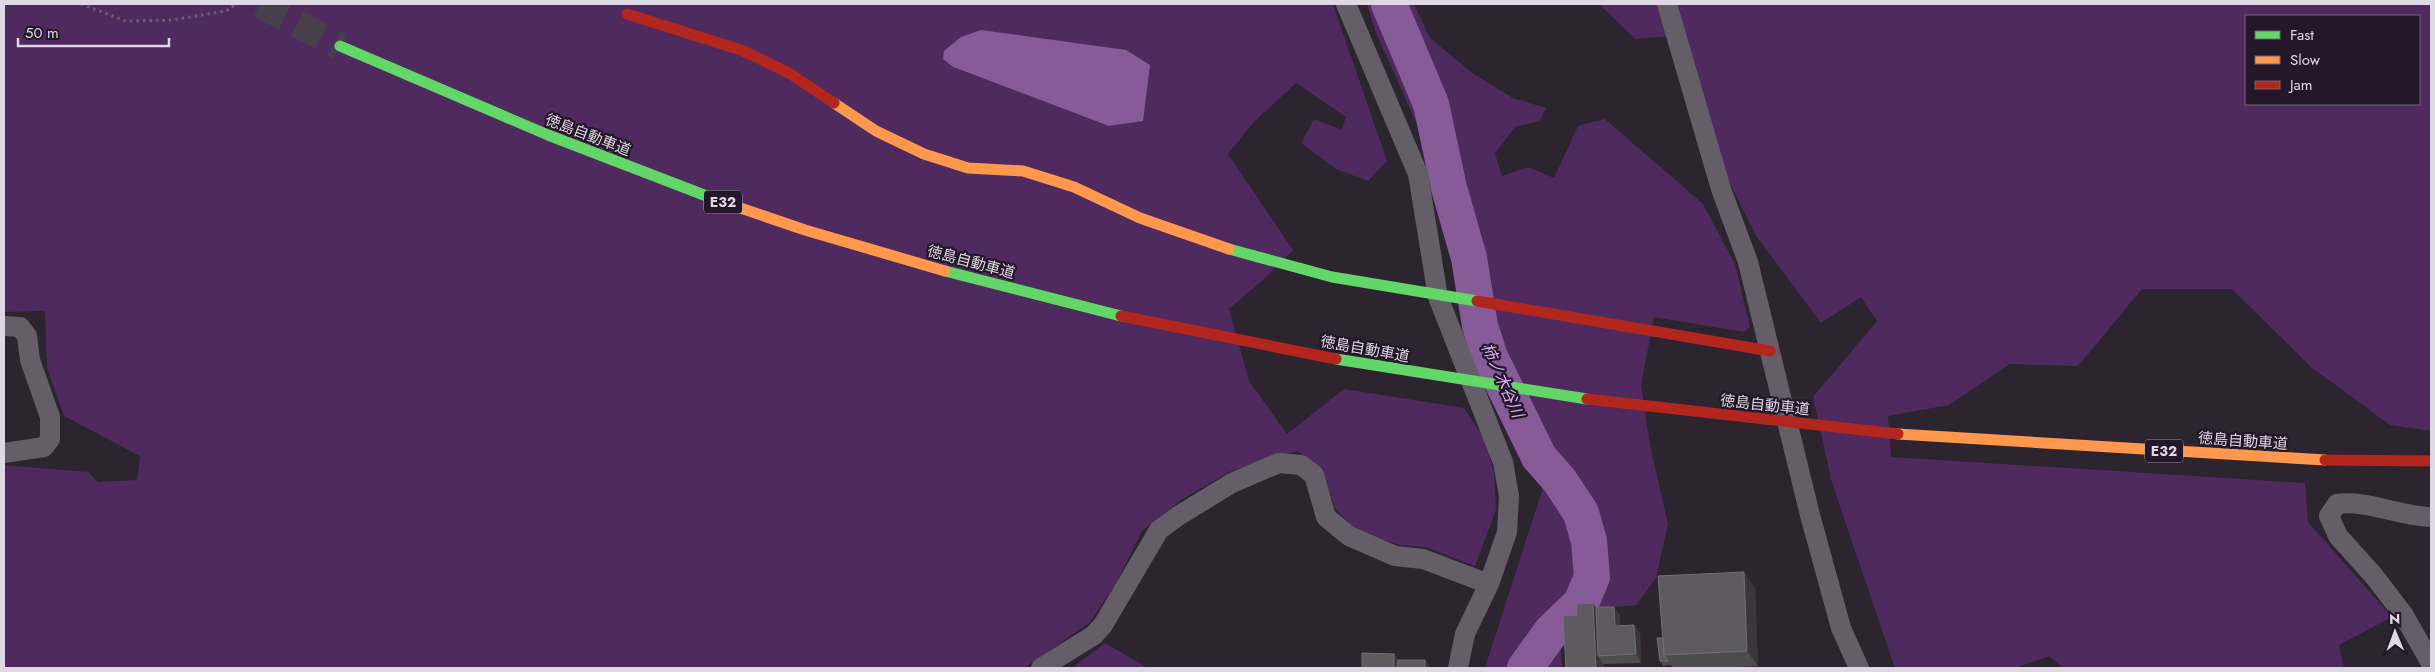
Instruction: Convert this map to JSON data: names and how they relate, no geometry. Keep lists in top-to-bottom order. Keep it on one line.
{"streets":{"main road":["徳島自動車道","E32"]},"water":["柿ノ木谷川"],"legend":["Fast","Slow","Jam"],"scale_bar":"50 m","north":"top"}
